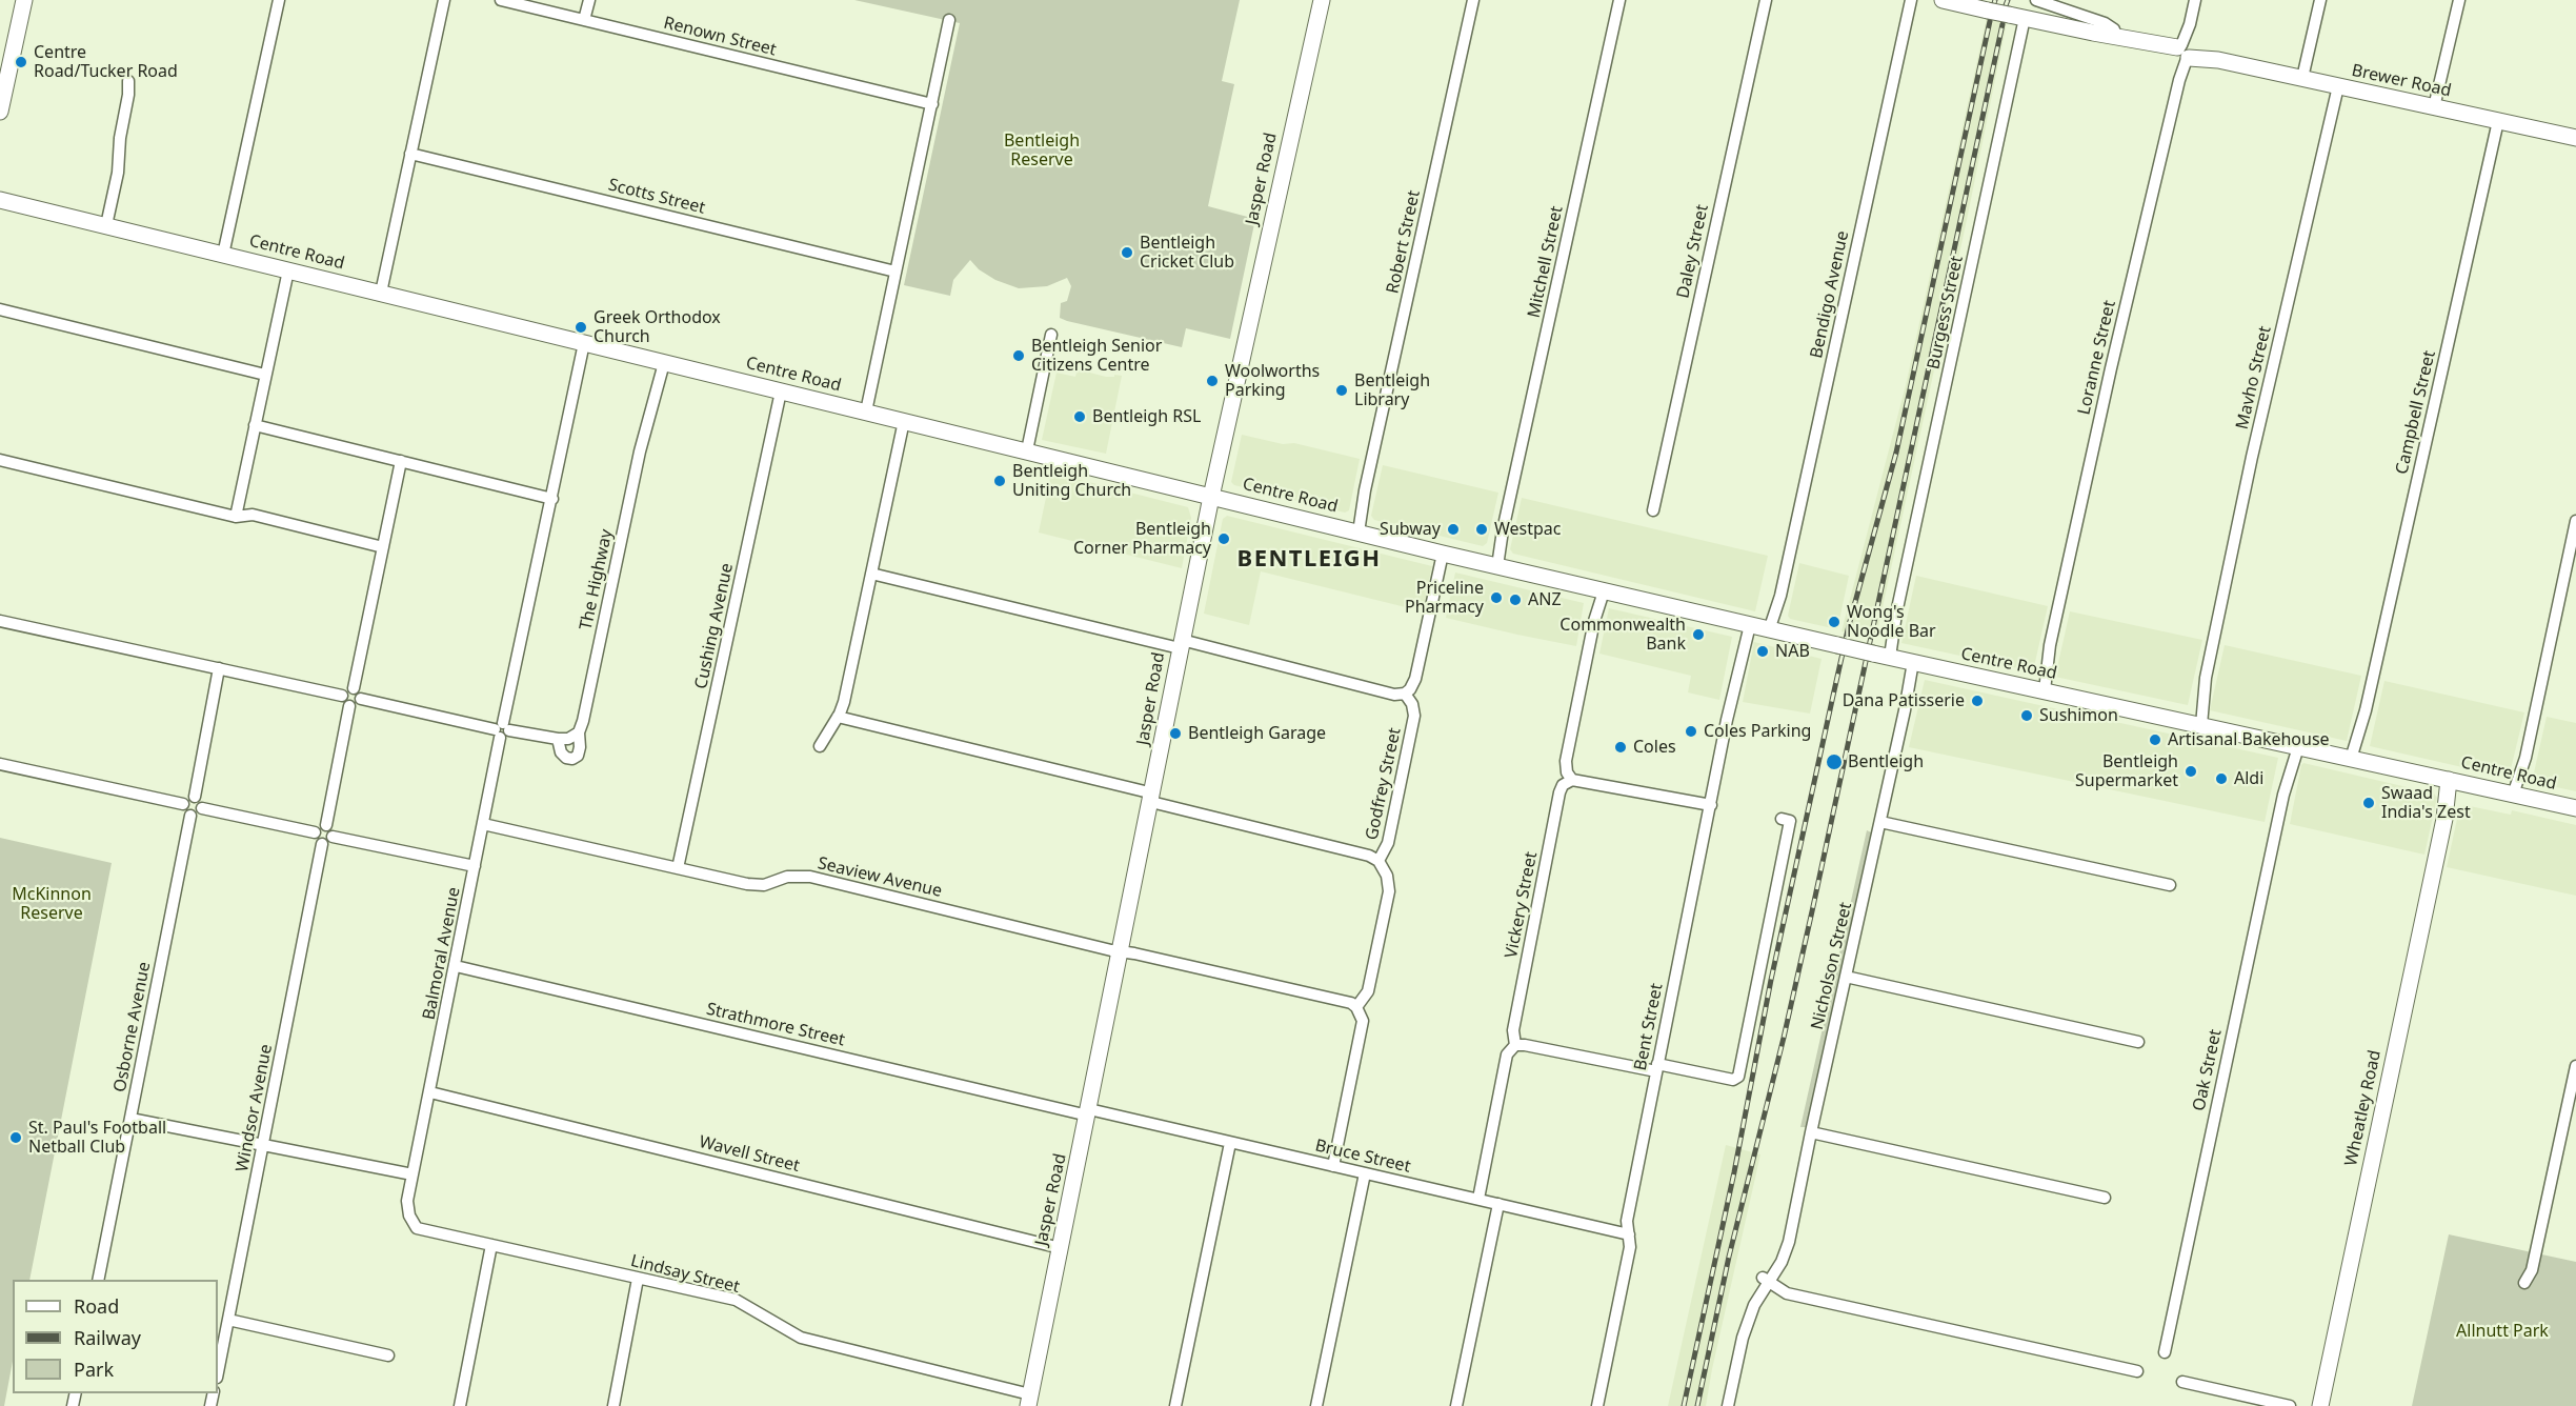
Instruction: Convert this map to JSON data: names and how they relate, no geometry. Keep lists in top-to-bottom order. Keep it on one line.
{"streets":{"main road":["Brewer Road","Jasper Road","Centre Road","Wheatley Road"],"street":["Renown Street","Scotts Street","Robert Street","Daley Street","Mitchell Street","Bendigo Avenue","Burgess Street","Loranne Street","Mavho Street","Campbell Street","The Highway","Cushing Avenue","Godfrey Street","Seaview Avenue","Vickery Street","Balmoral Avenue","Nicholson Street","Strathmore Street","Osborne Avenue","Bent Street","Oak Street","Windsor Avenue","Wavell Street","Bruce Street","Lindsay Street"]},"crossings":[["Brewer Road","Burgess Street"],["Brewer Road","Loranne Street"],["Brewer Road","Mavho Street"],["Brewer Road","Campbell Street"],["Jasper Road","Centre Road"],["Jasper Road","Seaview Avenue"],["Jasper Road","Strathmore Street"],["Jasper Road","Wavell Street"],["Jasper Road","Bruce Street"],["Jasper Road","Lindsay Street"],["Robert Street","Centre Road"],["Centre Road","Mitchell Street"],["Centre Road","Bendigo Avenue"],["Centre Road","Burgess Street"],["Centre Road","Loranne Street"],["Centre Road","Mavho Street"],["Centre Road","Campbell Street"],["Centre Road","The Highway"],["Centre Road","Cushing Avenue"],["Centre Road","Balmoral Avenue"],["Centre Road","Nicholson Street"],["Centre Road","Bent Street"],["Centre Road","Oak Street"],["Centre Road","Wheatley Road"],["Cushing Avenue","Seaview Avenue"],["Godfrey Street","Seaview Avenue"],["Seaview Avenue","Balmoral Avenue"],["Vickery Street","Bruce Street"],["Balmoral Avenue","Strathmore Street"],["Balmoral Avenue","Wavell Street"],["Balmoral Avenue","Lindsay Street"],["Strathmore Street","Bruce Street"],["Bent Street","Bruce Street"]],"districts":["BENTLEIGH"],"parks":["Bentleigh Reserve","McKinnon Reserve","Allnutt Park"],"places":["Centre Road/Tucker Road","Bentleigh Cricket Club","Greek Orthodox Church","Bentleigh Senior Citizens Centre","Woolworths Parking","Bentleigh Library","Bentleigh RSL","Bentleigh Uniting Church","Subway","Westpac","Bentleigh Corner Pharmacy","Priceline Pharmacy","ANZ","Wong's Noodle Bar","Commonwealth Bank","NAB","Dana Patisserie","Sushimon","Coles Parking","Bentleigh Garage","Artisanal Bakehouse","Coles","Bentleigh","Bentleigh Supermarket","Aldi","Swaad India's Zest","St. Paul's Football Netball Club"],"legend":["Road","Railway","Park"]}
